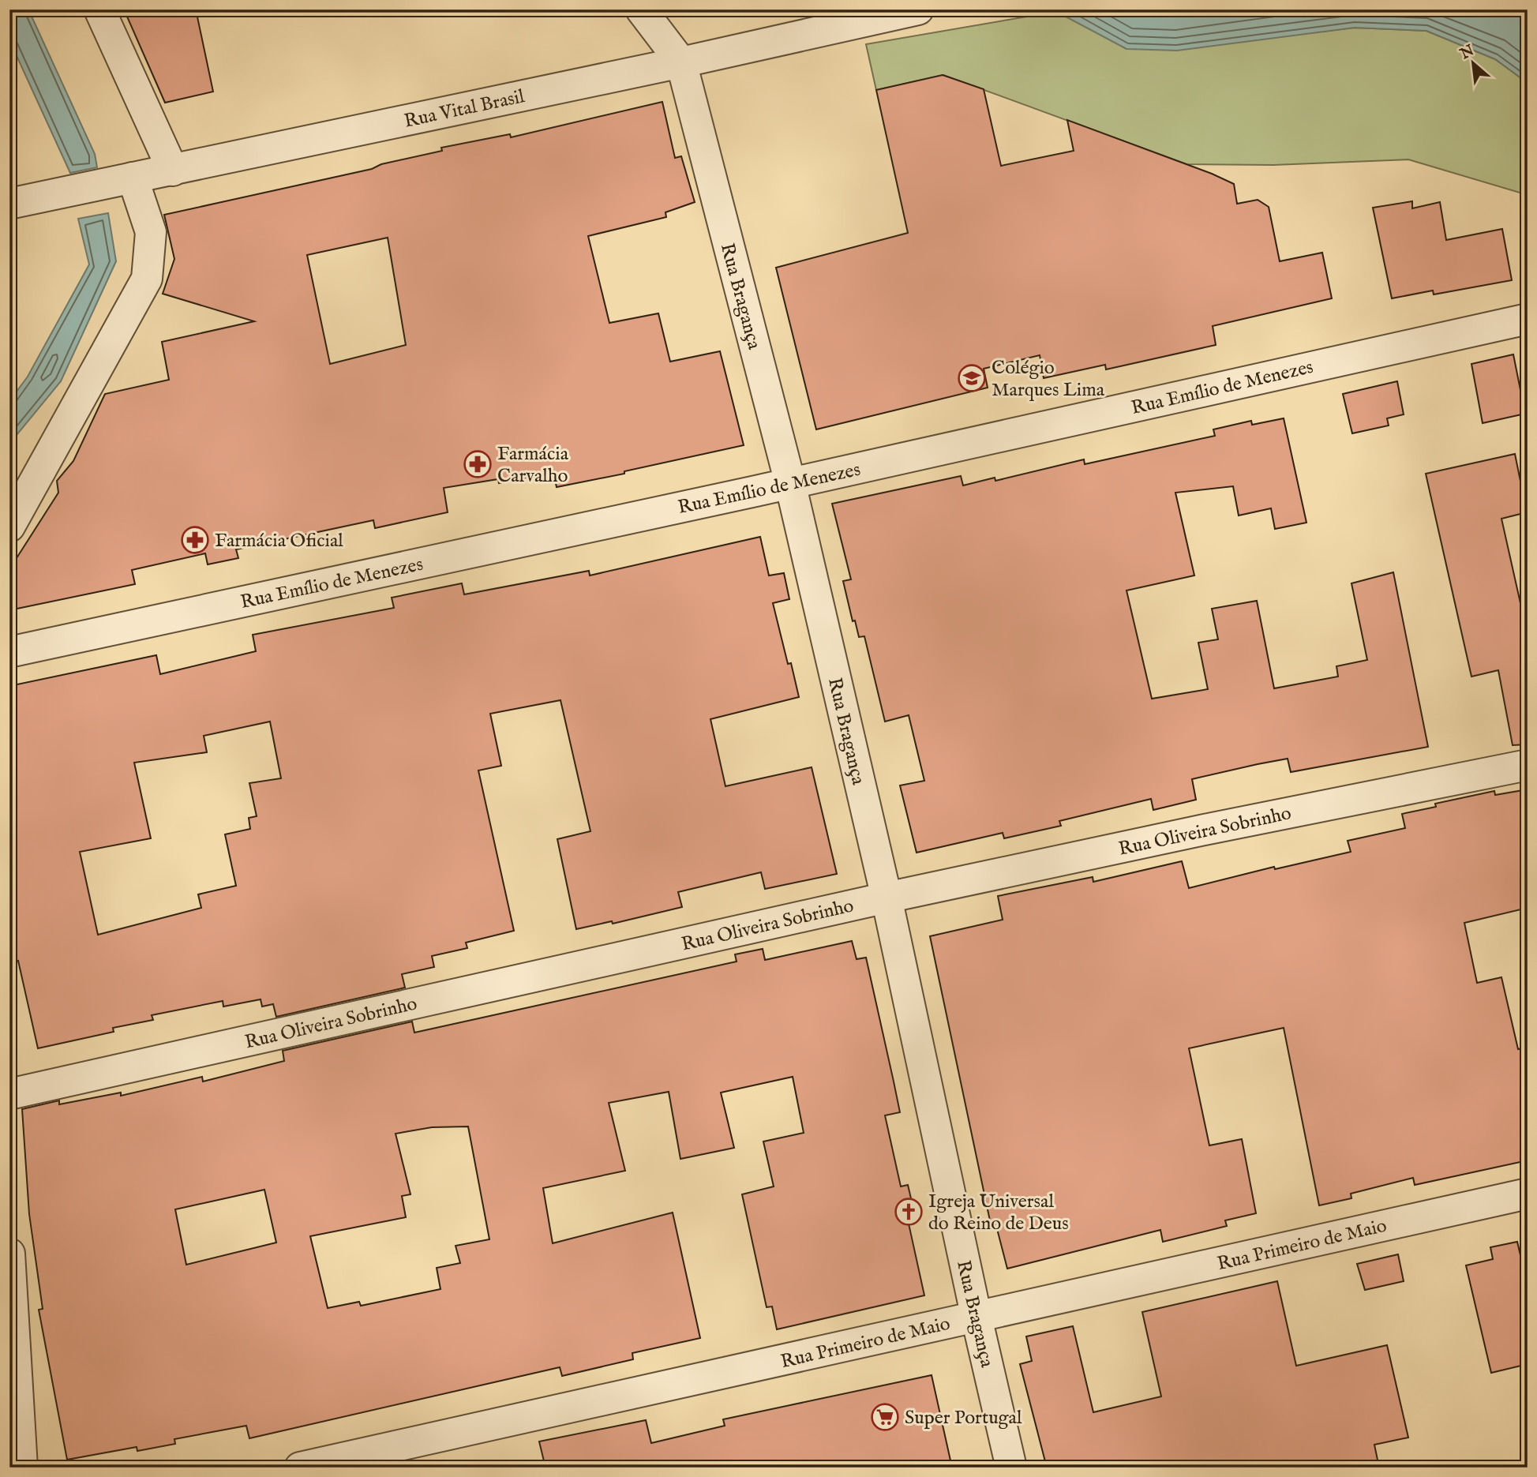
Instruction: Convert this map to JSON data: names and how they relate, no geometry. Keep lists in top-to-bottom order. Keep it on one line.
{"streets":{"street":["Rua Vital Brasil","Rua Bragança","Rua Emílio de Menezes","Rua Oliveira Sobrinho","Rua Primeiro de Maio"]},"crossings":[["Rua Vital Brasil","Rua Bragança"],["Rua Bragança","Rua Emílio de Menezes"],["Rua Bragança","Rua Oliveira Sobrinho"],["Rua Bragança","Rua Primeiro de Maio"]],"places":{"school or university":["Colégio Marques Lima"],"pharmacy":["Farmácia Carvalho","Farmácia Oficial"],"church":["Igreja Universal do Reino de Deus"],"supermarket":["Super Portugal"]},"north":"top left"}
